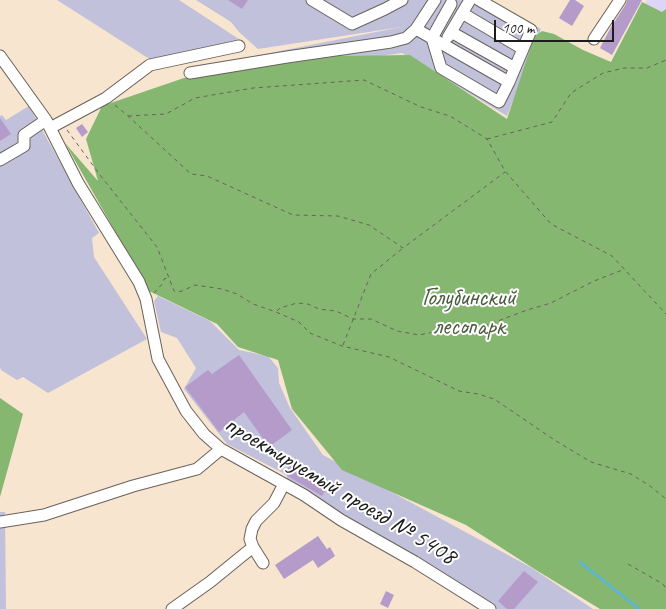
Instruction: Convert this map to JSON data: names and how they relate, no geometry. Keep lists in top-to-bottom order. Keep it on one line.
{"streets":{"street":["проектируемый проезд № 5408"]},"parks":["Голубинский лесопарк"],"scale_bar":"100 m"}
